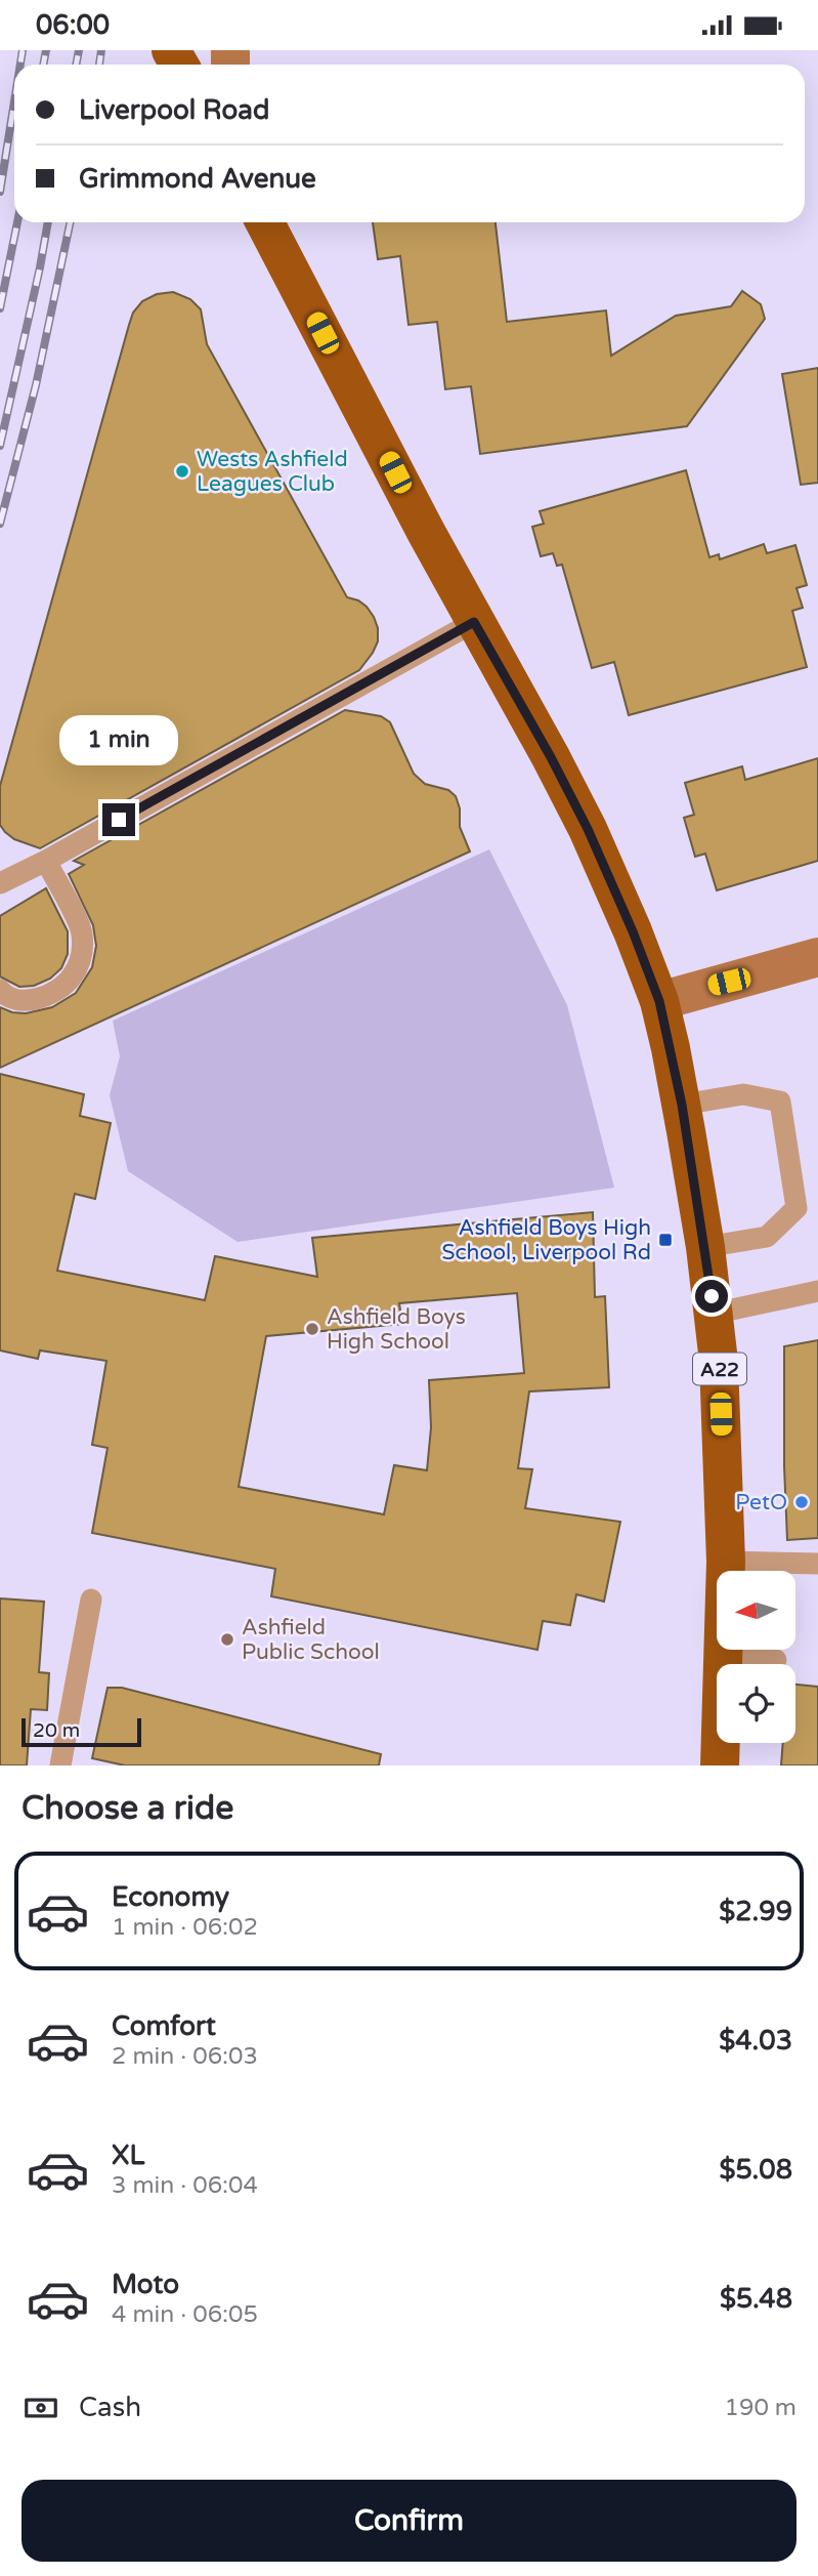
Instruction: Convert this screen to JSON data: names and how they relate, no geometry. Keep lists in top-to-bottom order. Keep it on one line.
{"streets":{"highway":["A22"]},"places":{"other":["Wests Ashfield Leagues Club","Ashfield Boys High School","PetO","Ashfield Public School"],"transit":["Ashfield Boys High School, Liverpool Rd"]},"scale_bar":"20 m","north":"left","page":{"status":"06:00","banner":["Liverpool Road","Grimmond Avenue"],"bubble":"1 min","scale":"20 m","heading":"Choose a ride","list":[{"name":"Economy","note":"1 min · 06:02","value":"$2.99"},{"name":"Comfort","note":"2 min · 06:03","value":"$4.03"},{"name":"XL","note":"3 min · 06:04","value":"$5.08"},{"name":"Moto","note":"4 min · 06:05","value":"$5.48"}],"pay":["Cash","190 m"],"buttons":"Confirm"}}
